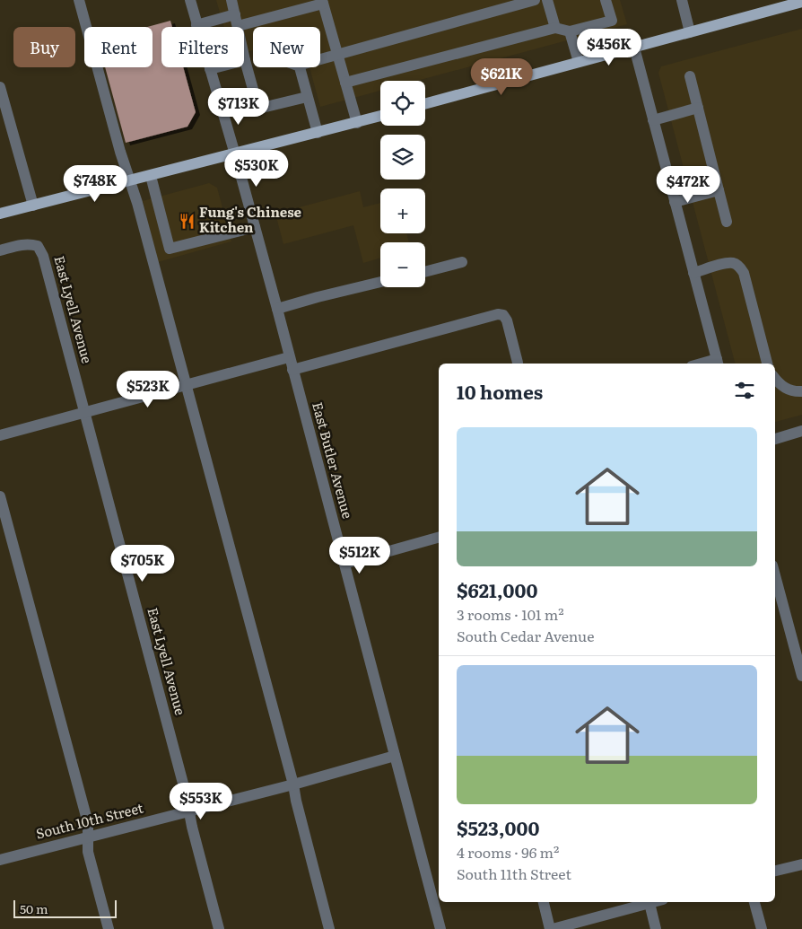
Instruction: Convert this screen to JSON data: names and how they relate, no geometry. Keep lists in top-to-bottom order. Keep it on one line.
{"streets":{"street":["East Lyell Avenue","East Butler Avenue","South 10th Street"]},"crossings":[["East Lyell Avenue","South 10th Street"],["East Butler Avenue","South 10th Street"]],"places":{"restaurant":["Fung's Chinese Kitchen"]},"scale_bar":"50 m","page":{"chip":["Buy","Rent","Filters","New"],"price":["$456K","$621K","$713K","$530K","$748K","$472K","$523K","$512K","$705K","$553K"],"map_buttons":["+","−"],"heading":"10 homes","list":[{"name":"$621,000","note":"3 rooms · 101 m² · South Cedar Avenue"},{"name":"$523,000","note":"4 rooms · 96 m² · South 11th Street"}],"scale":"50 m"}}
